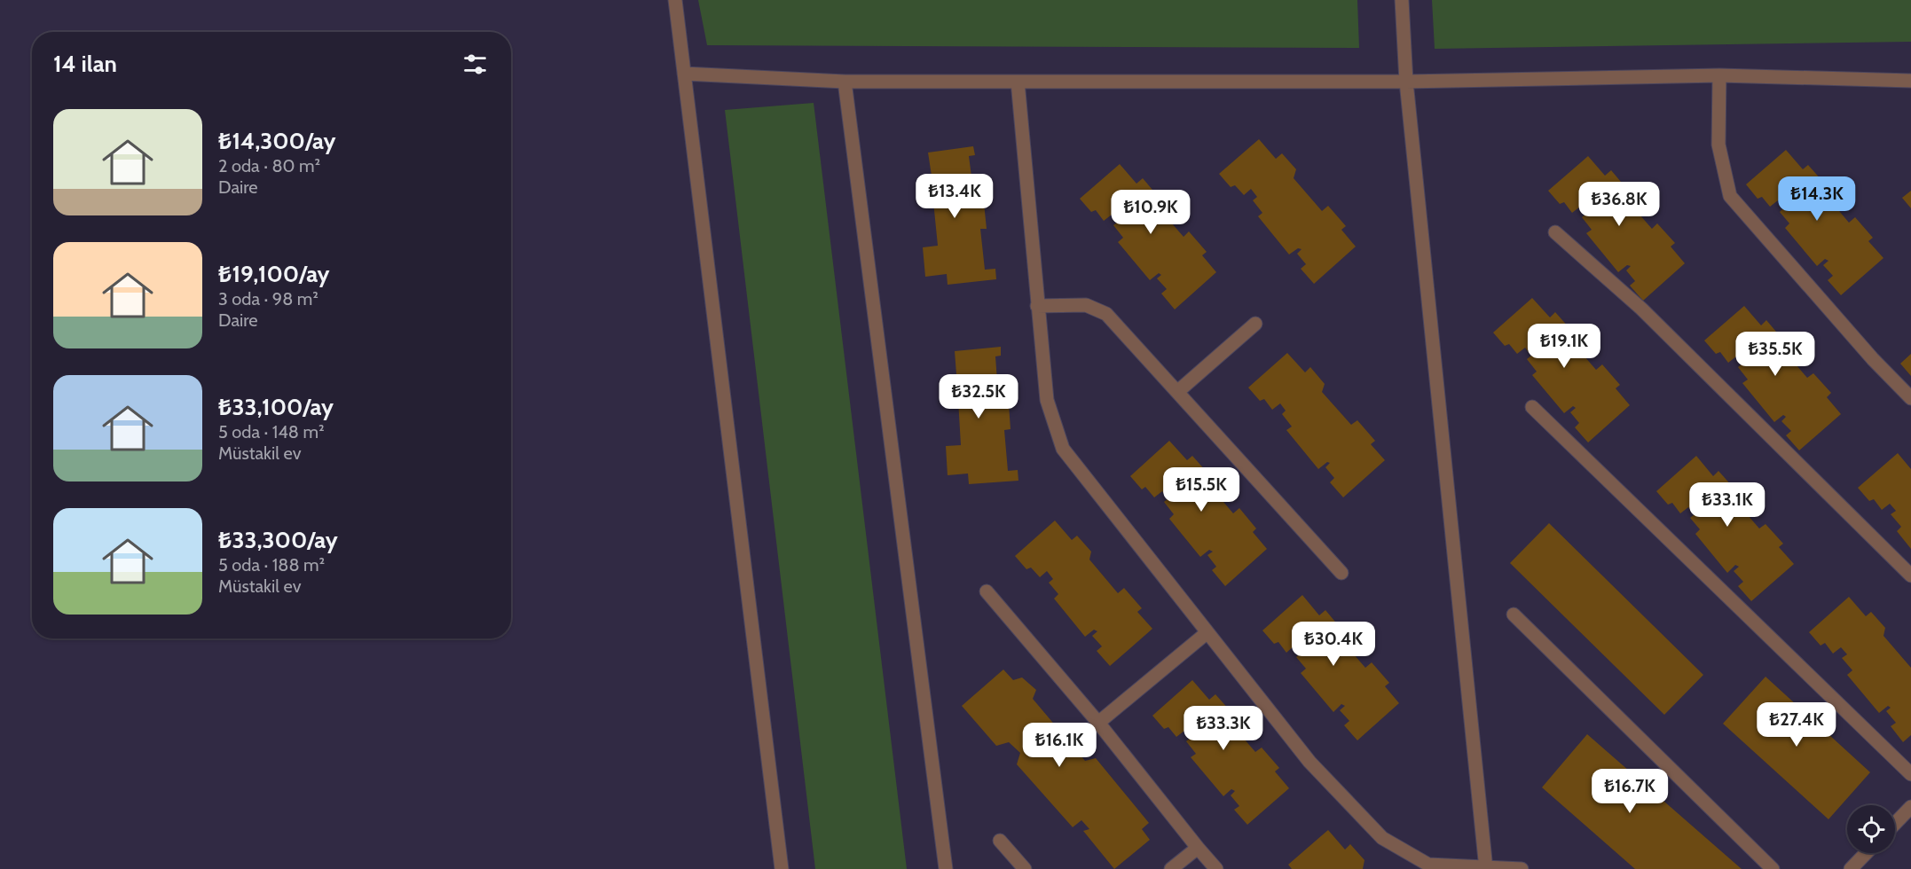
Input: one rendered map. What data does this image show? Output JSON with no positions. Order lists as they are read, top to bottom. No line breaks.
{"page":{"heading":"14 ilan","list":[{"name":"₺14,300/ay","note":"2 oda · 80 m² · Daire"},{"name":"₺19,100/ay","note":"3 oda · 98 m² · Daire"},{"name":"₺33,100/ay","note":"5 oda · 148 m² · Müstakil ev"},{"name":"₺33,300/ay","note":"5 oda · 188 m² · Müstakil ev"}],"price":["₺13.4K","₺14.3K","₺36.8K","₺10.9K","₺19.1K","₺35.5K","₺32.5K","₺15.5K","₺33.1K","₺30.4K","₺27.4K","₺33.3K","₺16.1K","₺16.7K"]}}
